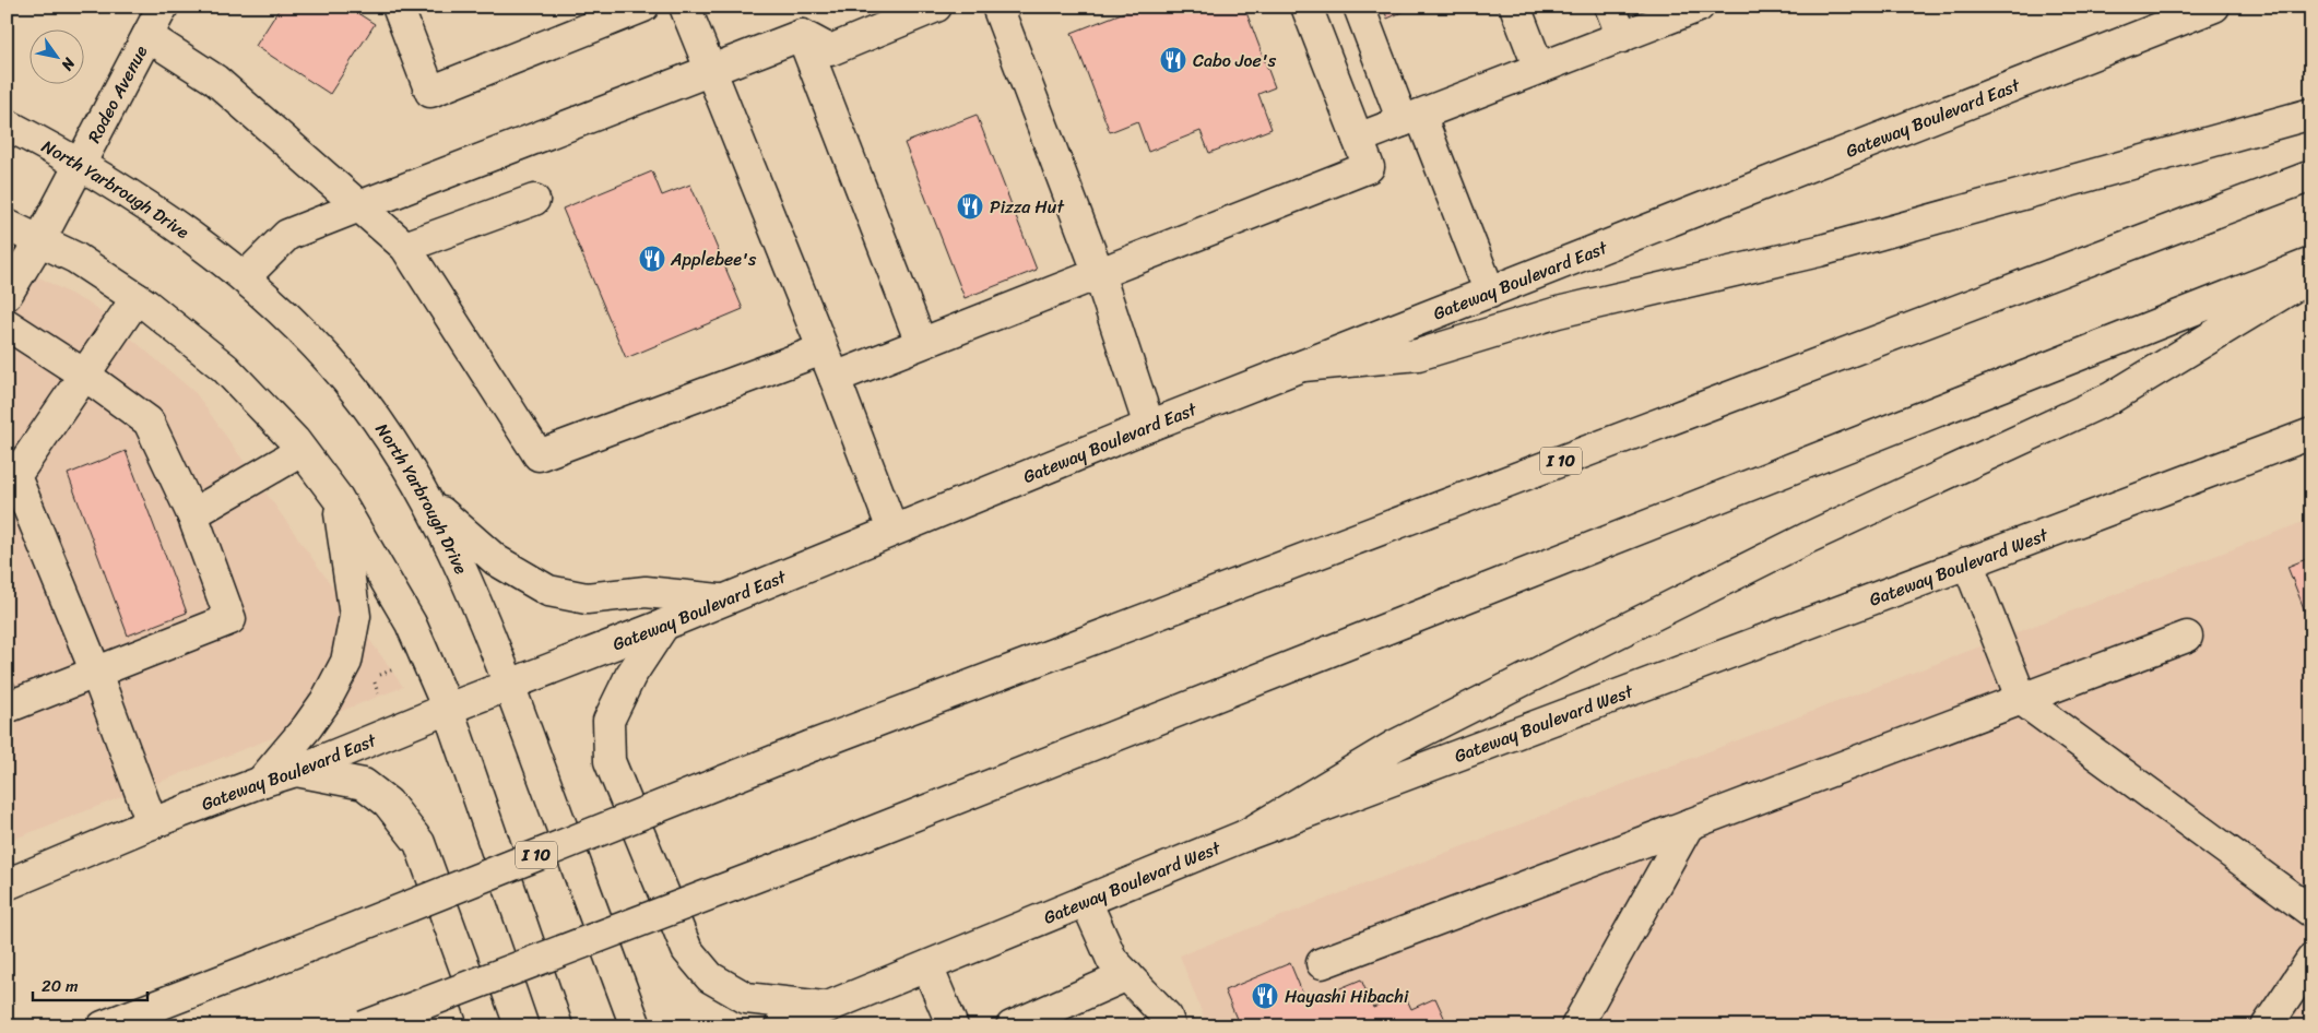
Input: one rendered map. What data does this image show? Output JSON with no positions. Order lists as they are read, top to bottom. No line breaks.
{"streets":{"main road":["Rodeo Avenue","Gateway Boulevard East","North Yarbrough Drive","I 10","Gateway Boulevard West"]},"crossings":[["Rodeo Avenue","North Yarbrough Drive"],["Gateway Boulevard East","North Yarbrough Drive"]],"places":{"restaurant":["Cabo Joe's","Pizza Hut","Applebee's","Hayashi Hibachi"]},"scale_bar":"20 m","north":"bottom right"}
